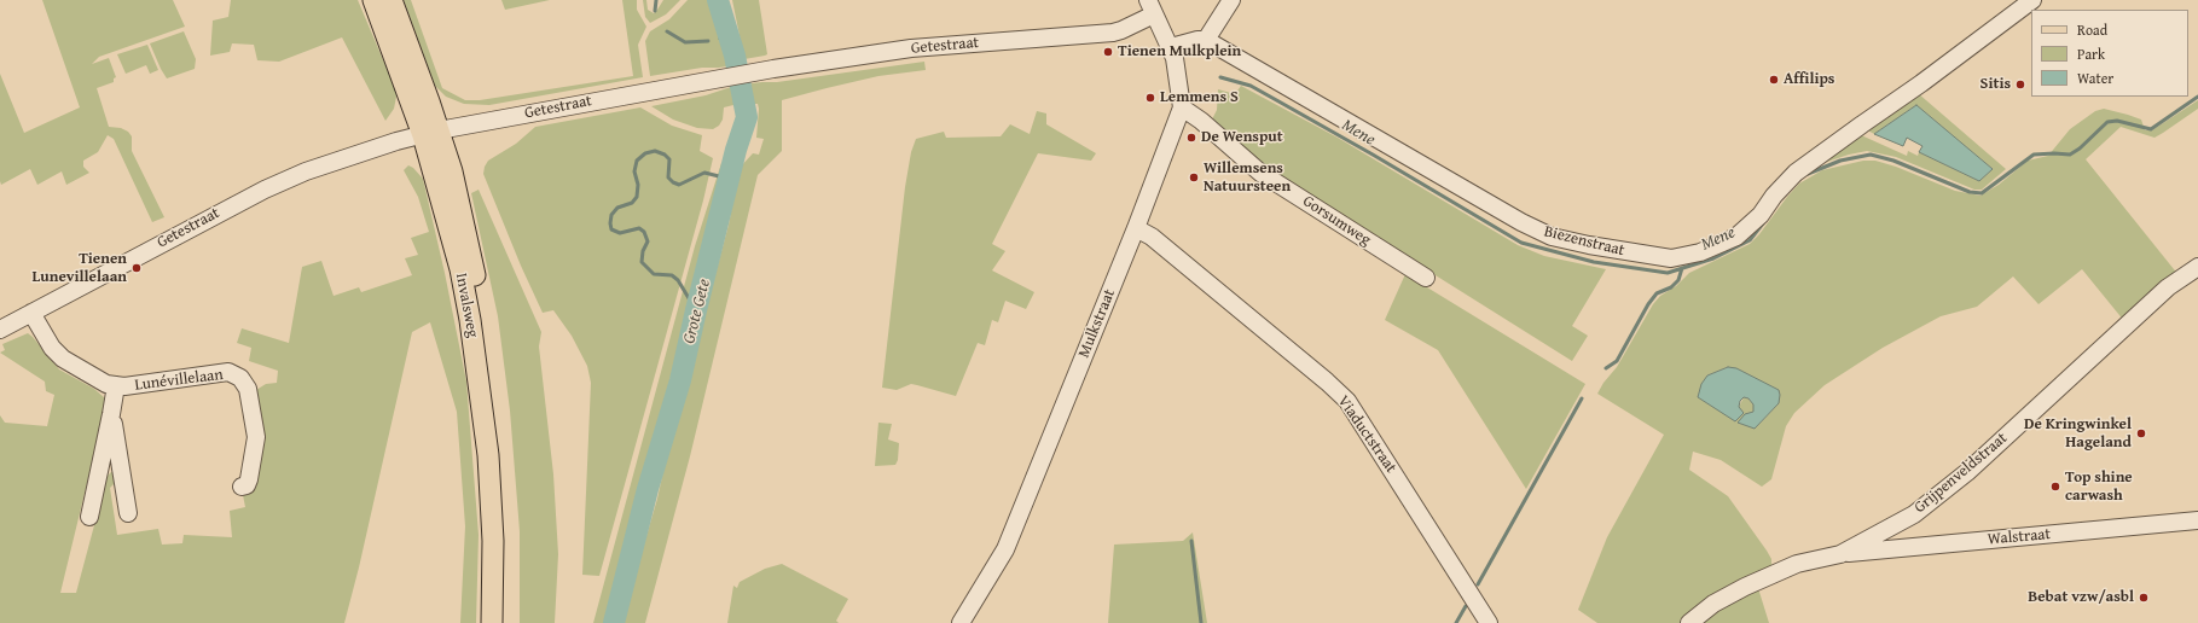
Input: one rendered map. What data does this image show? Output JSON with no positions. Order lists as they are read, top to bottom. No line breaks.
{"streets":{"main road":["Invalsweg"],"street":["Getestraat","Gorsumweg","Biezenstraat","Mulkstraat","Lunévillelaan","Viaductstraat","Grijpenveldstraat","Walstraat"]},"crossings":[["Getestraat","Invalsweg"],["Getestraat","Mulkstraat"],["Getestraat","Lunévillelaan"],["Gorsumweg","Mulkstraat"],["Mulkstraat","Viaductstraat"],["Grijpenveldstraat","Walstraat"]],"water":["Mene","Grote Gete"],"places":["Tienen Mulkplein","Affilips","Sitis","Lemmens S","De Wensput","Willemsens Natuursteen","Tienen Lunevillelaan","De Kringwinkel Hageland","Top shine carwash","Bebat vzw/asbl"],"legend":["Road","Park","Water"]}
